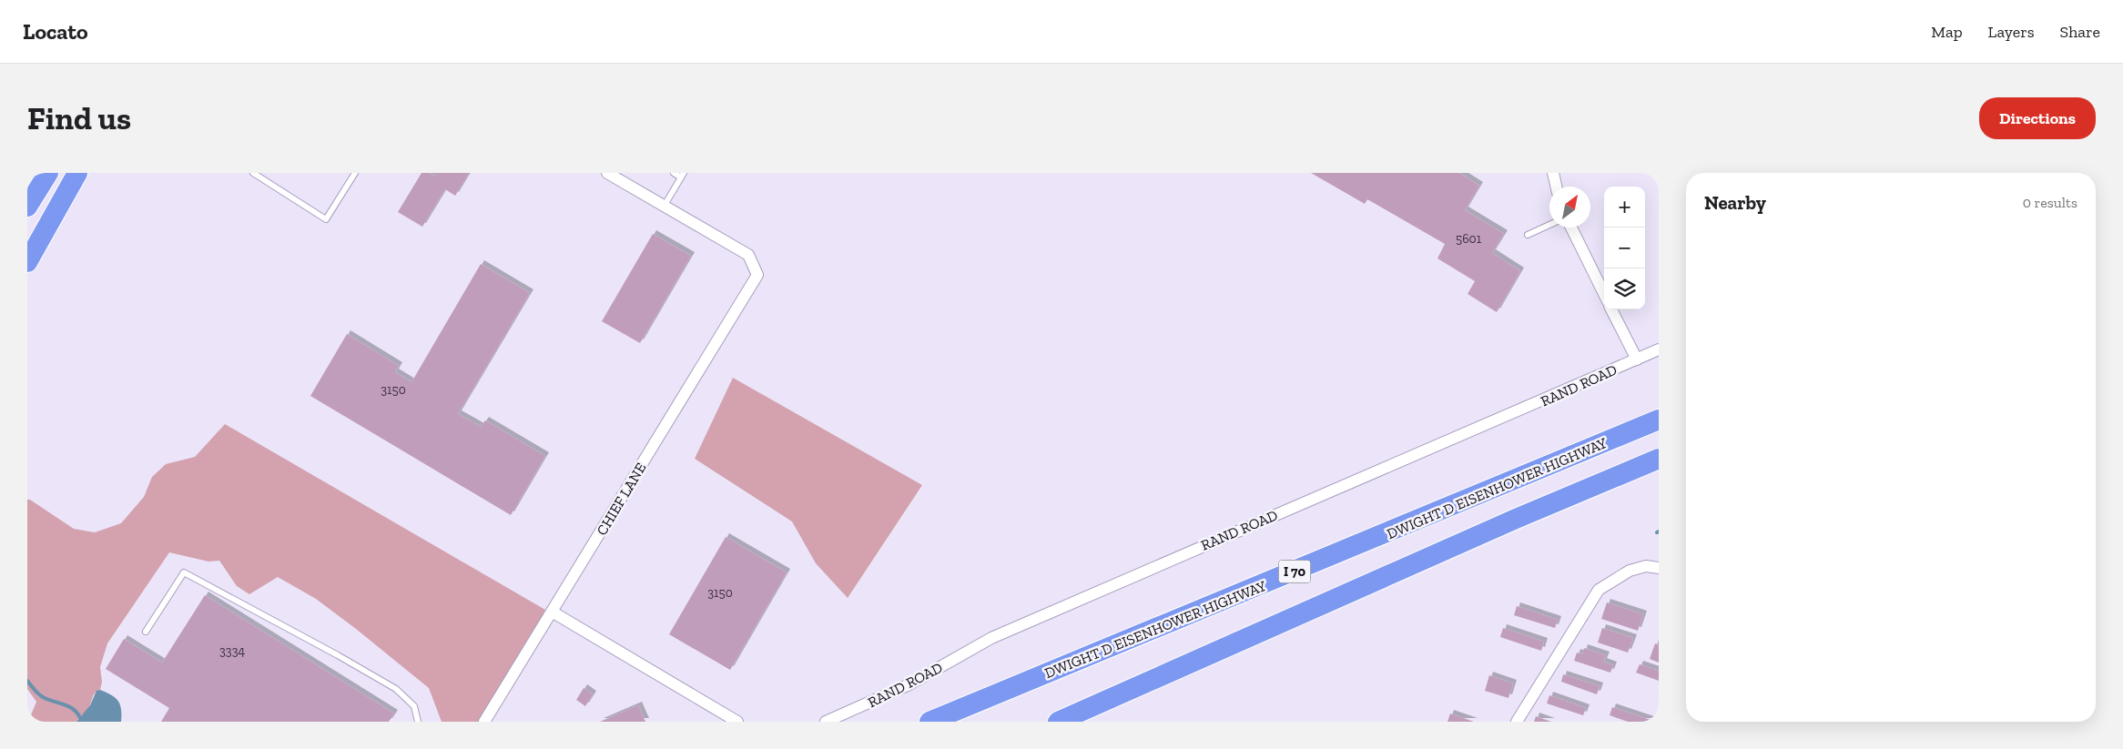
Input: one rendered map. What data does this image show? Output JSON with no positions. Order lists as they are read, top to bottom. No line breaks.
{"streets":{"highway":["DWIGHT D EISENHOWER HIGHWAY","I 70"],"street":["RAND ROAD","CHIEF LANE"]},"house_numbers":["5601","3150","3150","3334"],"north":"top right","page":{"header":"Locato","nav":["Map","Layers","Share"],"buttons":"Directions","title":"Find us","heading":["Nearby","0 results"],"map_buttons":["+","−"]}}
